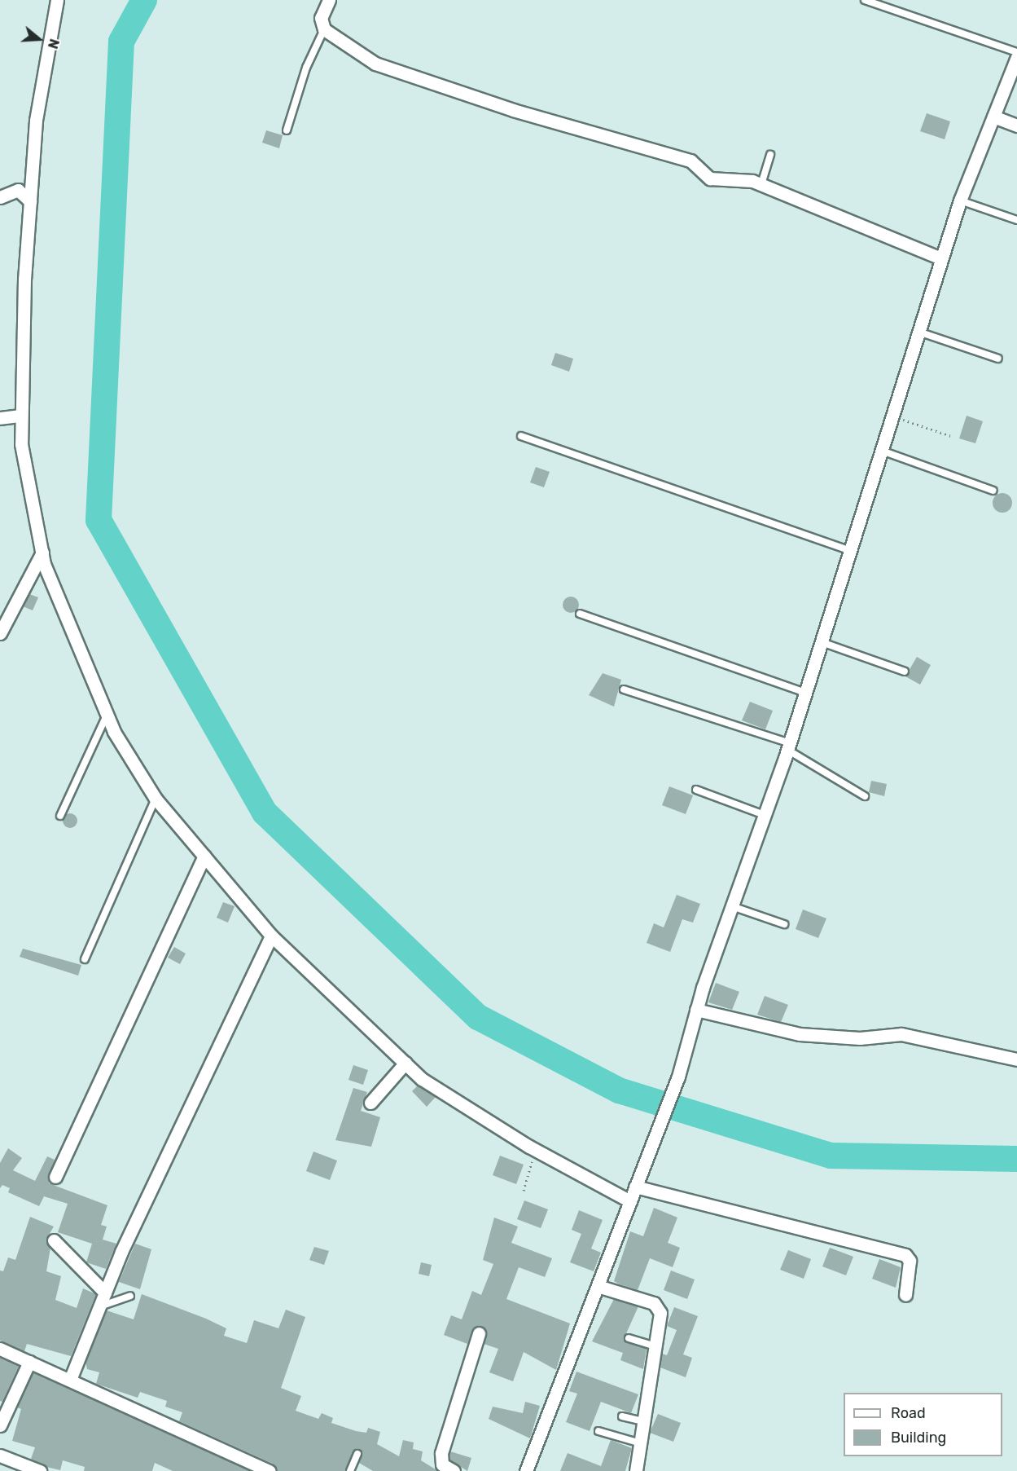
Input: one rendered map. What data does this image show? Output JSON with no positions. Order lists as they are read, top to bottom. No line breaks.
{"legend":["Road","Building"],"north":"right"}
